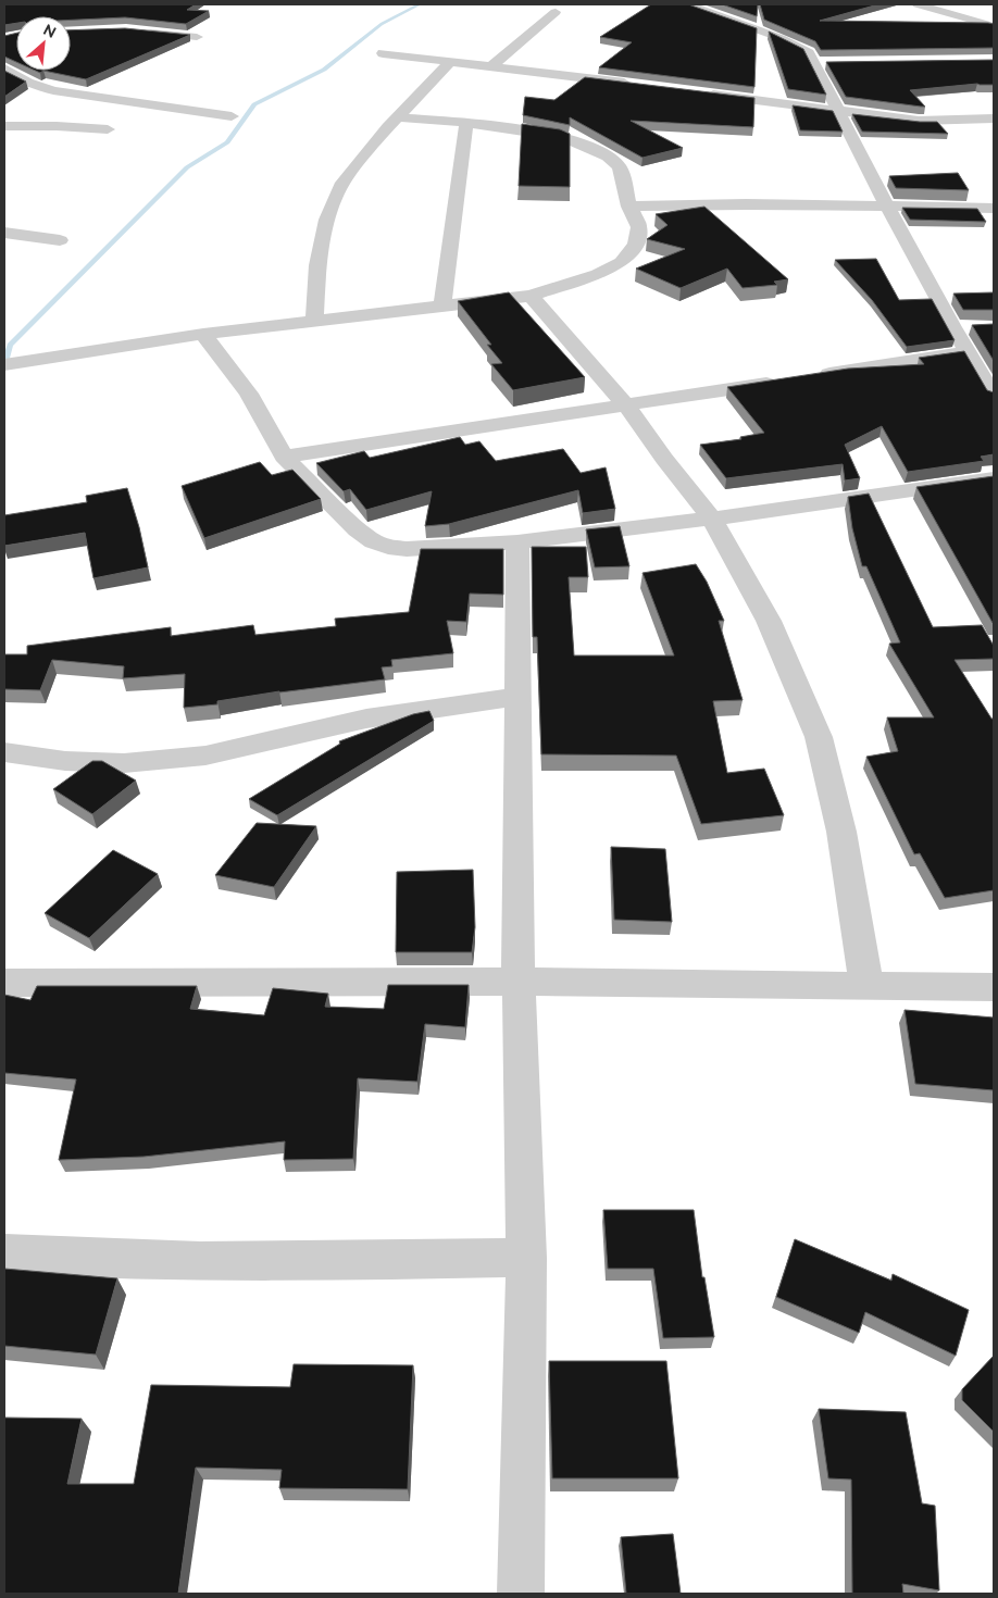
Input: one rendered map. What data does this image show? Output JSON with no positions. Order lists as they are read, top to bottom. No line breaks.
{"north":"top right"}
